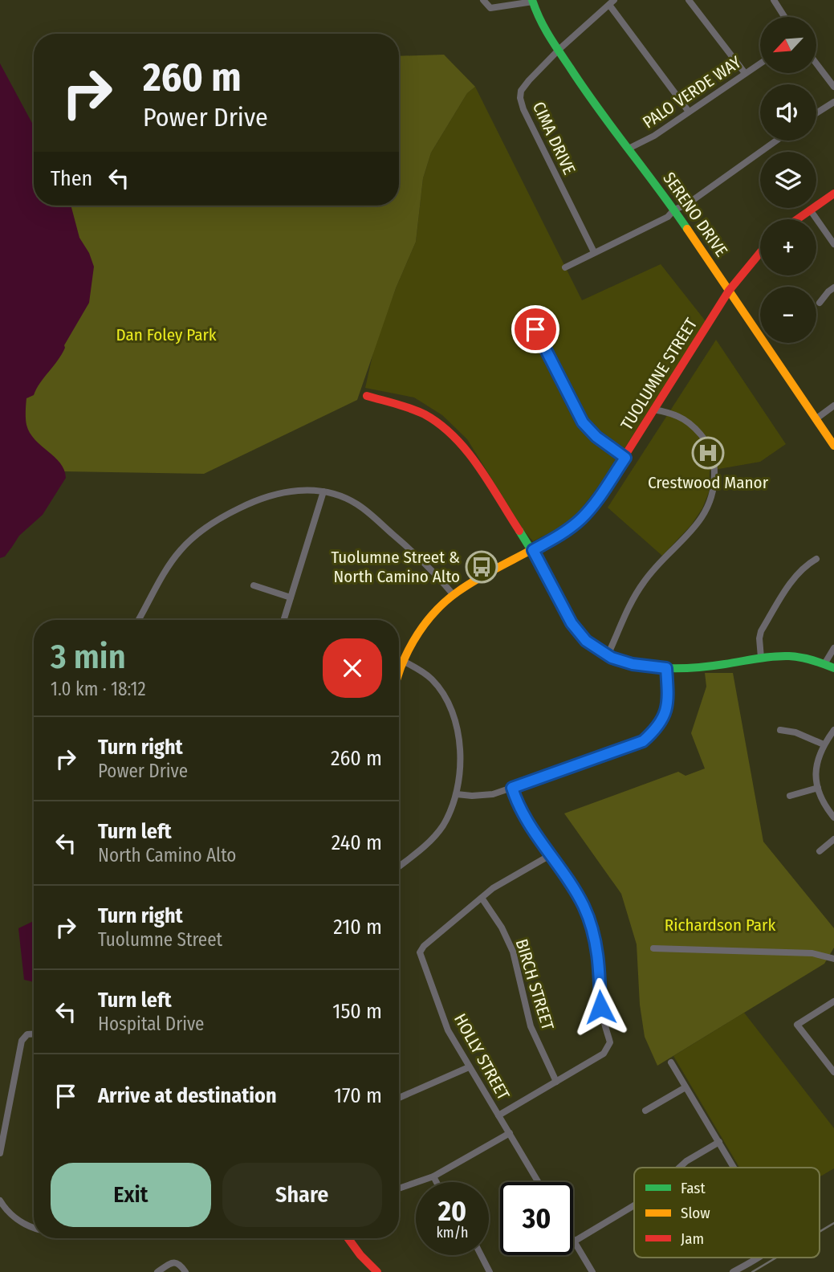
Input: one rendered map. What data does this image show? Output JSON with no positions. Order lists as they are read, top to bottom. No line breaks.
{"streets":{"street":["PALO VERDE WAY","CIMA DRIVE","SERENO DRIVE","TUOLUMNE STREET","BIRCH STREET","HOLLY STREET"]},"crossings":[["PALO VERDE WAY","SERENO DRIVE"],["CIMA DRIVE","SERENO DRIVE"],["SERENO DRIVE","TUOLUMNE STREET"],["BIRCH STREET","HOLLY STREET"]],"parks":["Dan Foley Park","Richardson Park"],"places":{"hospital":["Crestwood Manor"],"bus stop":["Tuolumne Street & North Camino Alto"]},"legend":["Fast","Slow","Jam"],"north":"bottom left","page":{"map_buttons":["+","−"],"turn":["260 m","Power Drive"],"then":"Then","heading":["3 min","1.0 km · 18:12"],"list":[{"name":"Turn right","note":"Power Drive","value":"260 m"},{"name":"Turn left","note":"North Camino Alto","value":"240 m"},{"name":"Turn right","note":"Tuolumne Street","value":"210 m"},{"name":"Turn left","note":"Hospital Drive","value":"150 m"},{"name":"Arrive at destination","value":"170 m"}],"buttons":["Exit","Share"],"speed":"20 km/h","limit":"30"}}
